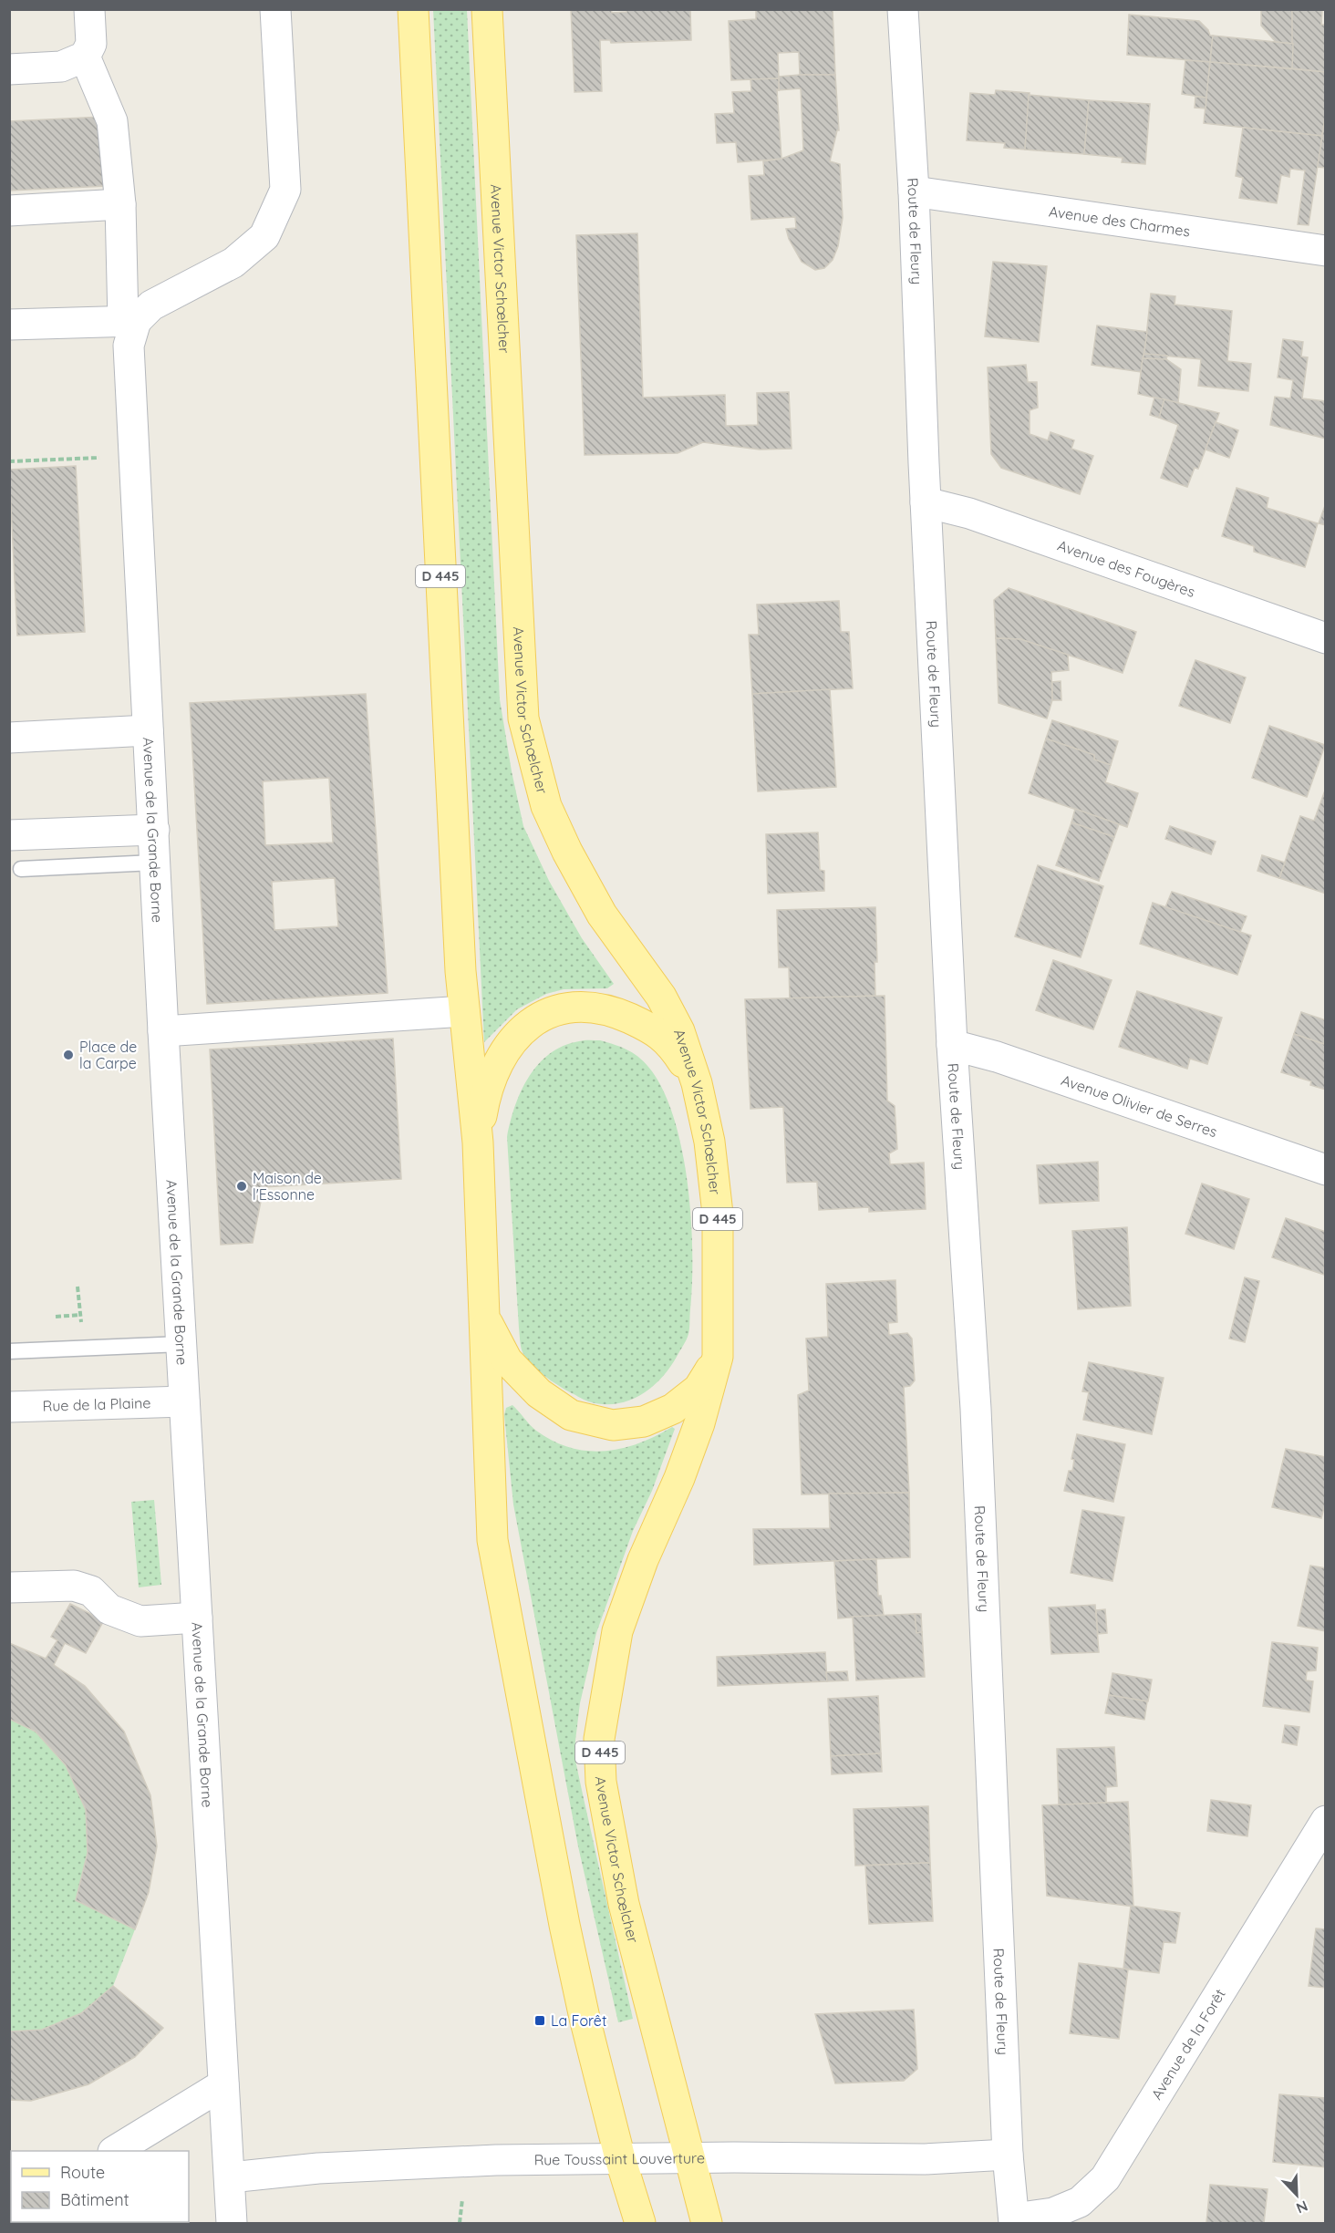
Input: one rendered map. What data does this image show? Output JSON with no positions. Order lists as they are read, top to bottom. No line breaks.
{"streets":{"main road":["Avenue Victor Schœlcher","D 445"],"street":["Avenue des Charmes","Route de Fleury","Avenue des Fougères","Avenue de la Grande Borne","Avenue Olivier de Serres","Rue de la Plaine","Avenue de la Forêt","Rue Toussaint Louverture"]},"crossings":[["Avenue des Charmes","Route de Fleury"],["Route de Fleury","Avenue des Fougères"],["Route de Fleury","Avenue Olivier de Serres"],["Route de Fleury","Avenue de la Forêt"],["Route de Fleury","Rue Toussaint Louverture"],["Avenue Victor Schœlcher","Rue Toussaint Louverture"],["D 445","Rue Toussaint Louverture"],["Avenue de la Grande Borne","Rue de la Plaine"],["Avenue de la Grande Borne","Rue Toussaint Louverture"]],"places":{"other":["Place de la Carpe","Maison de l'Essonne"],"transit":["La Forêt"]},"legend":["Route","Bâtiment"],"north":"bottom right"}
